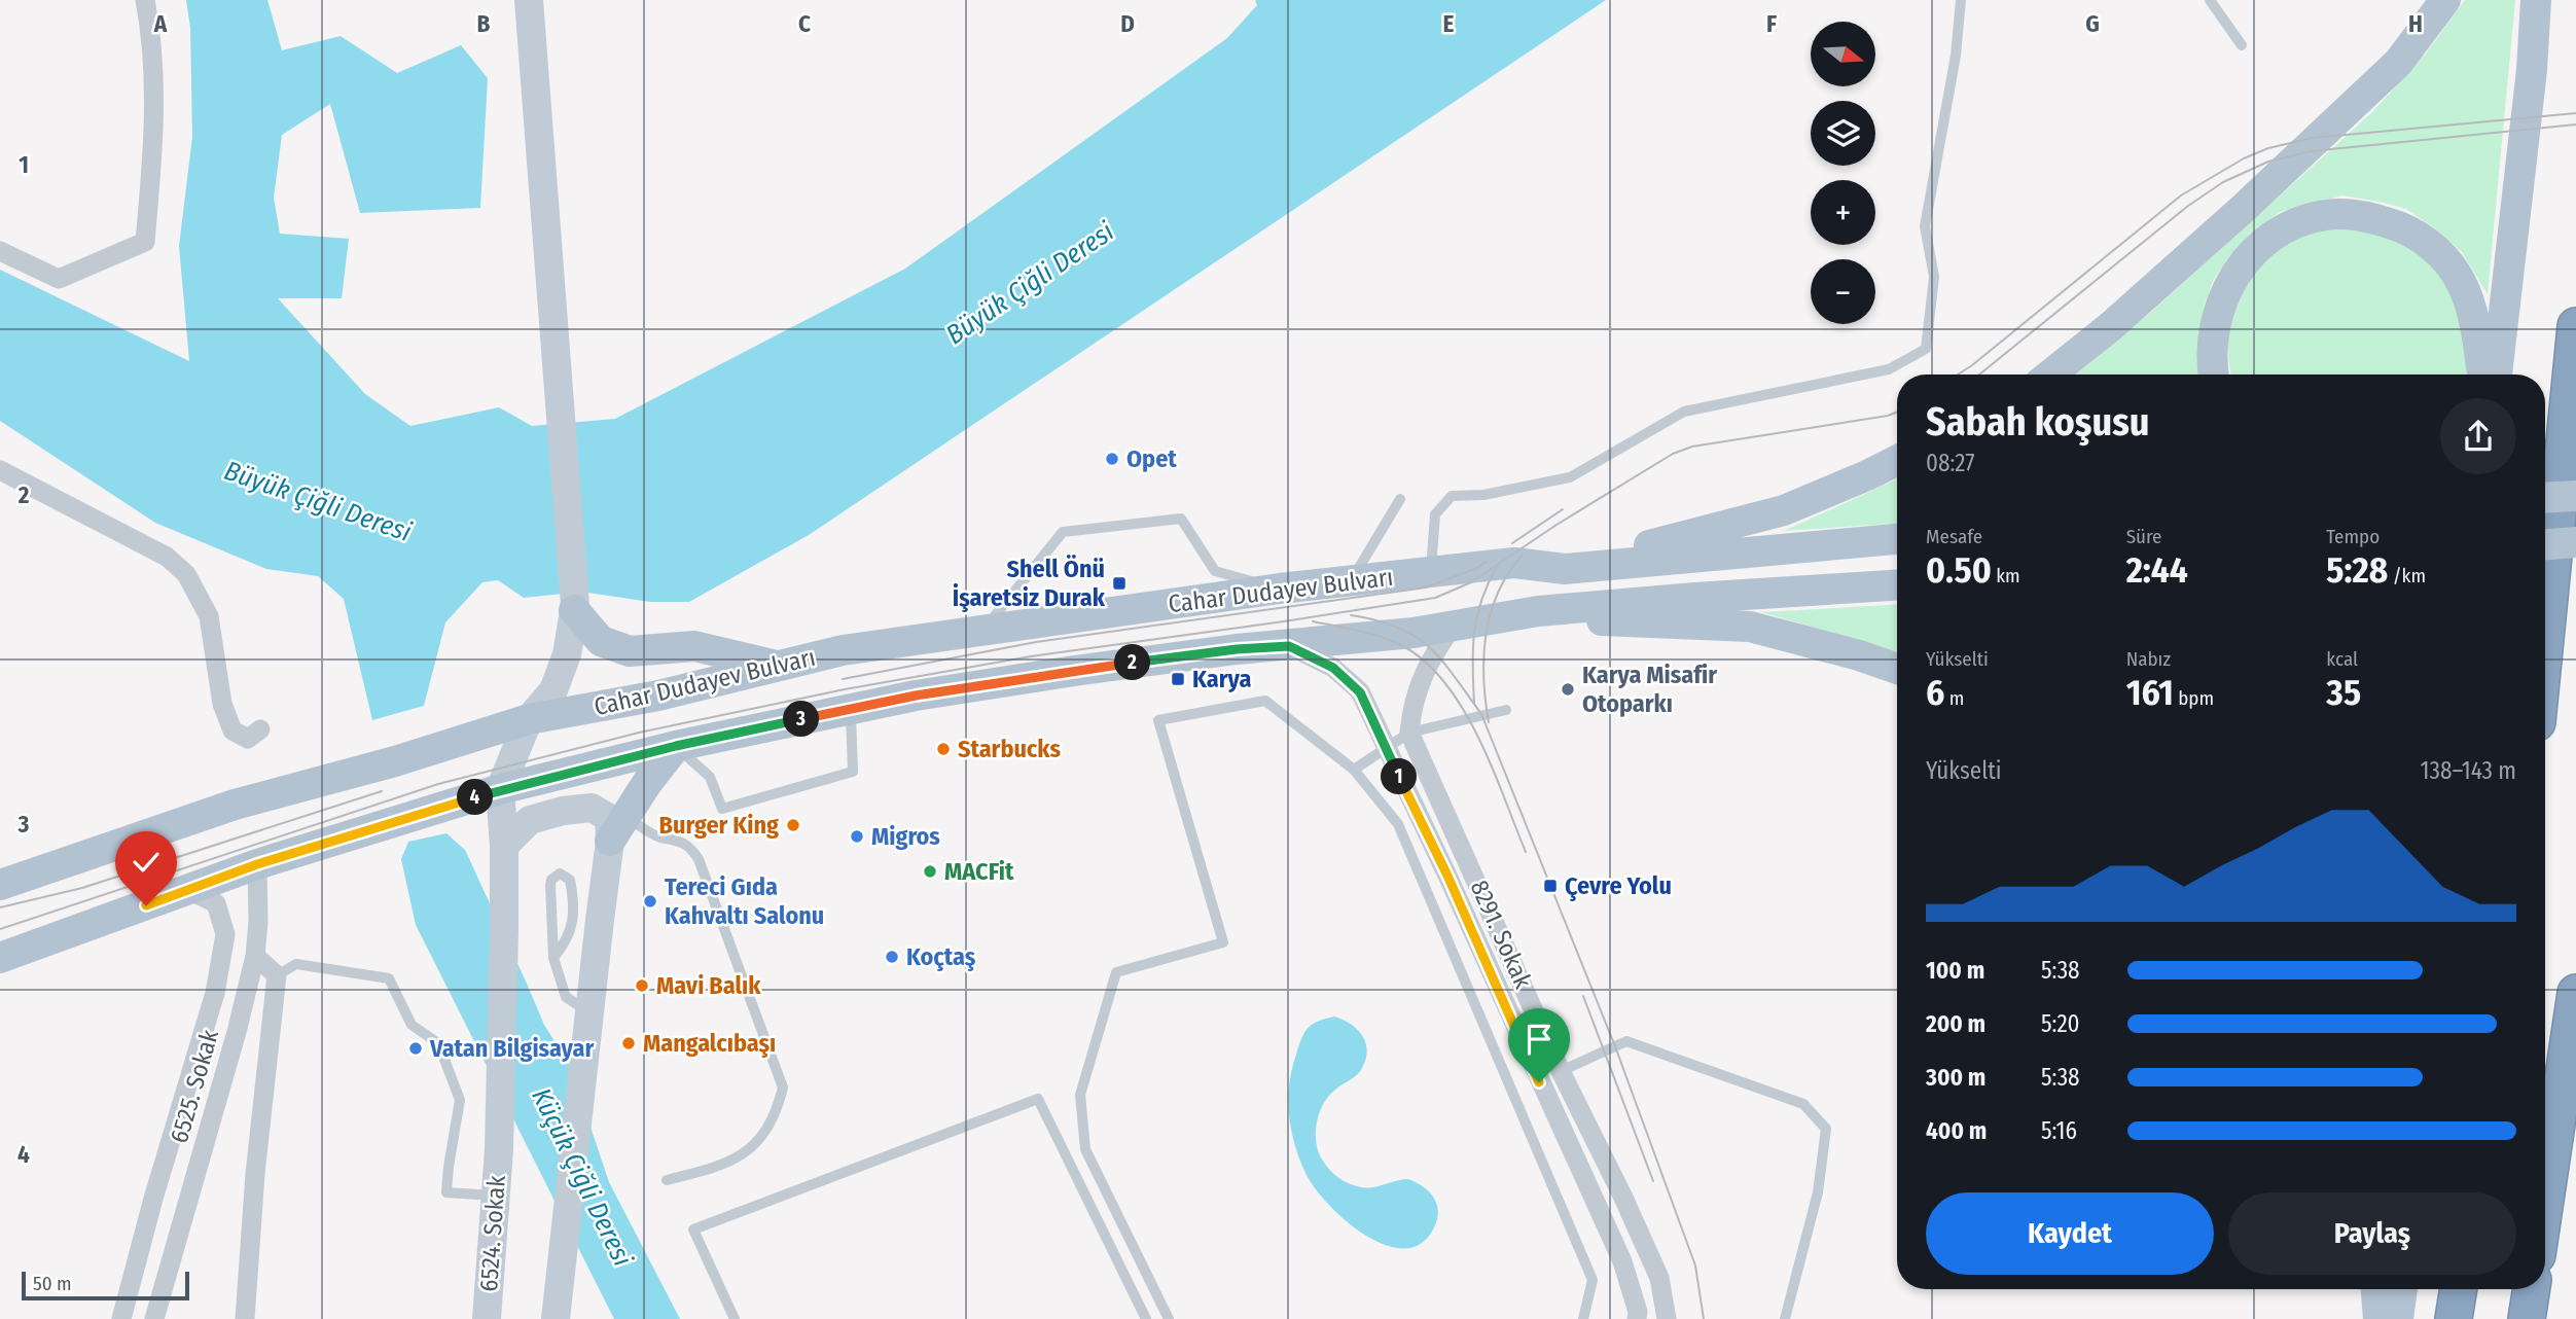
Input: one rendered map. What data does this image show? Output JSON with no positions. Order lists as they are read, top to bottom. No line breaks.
{"streets":{"main road":["Cahar Dudayev Bulvarı"],"street":["8291. Sokak","6525. Sokak","6524. Sokak"]},"water":["Büyük Çiğli Deresi","Küçük Çiğli Deresi"],"places":{"other":["Opet","Karya Misafir Otoparkı","Starbucks","Burger King","Migros","MACFit","Tereci Gıda Kahvaltı Salonu","Koçtaş","Mavi Balık","Mangalcıbaşı","Vatan Bilgisayar"],"transit":["Shell Önü İşaretsiz Durak","Karya","Çevre Yolu"]},"scale_bar":"50 m","north":"right","page":{"map_buttons":["+","−"],"heading":["Sabah koşusu","08:27"],"stats":[["Mesafe","0.50 km"],["Süre","2:44"],["Tempo","5:28 /km"],["Yükselti","6 m"],["Nabız","161 bpm"],["kcal","35"]],"pins":["2","3","1","4"],"chart":["Yükselti","138–143 m"],"list":[{"name":"100 m","note":"5:38"},{"name":"200 m","note":"5:20"},{"name":"300 m","note":"5:38"},{"name":"400 m","note":"5:16"}],"buttons":["Kaydet","Paylaş"],"scale":"50 m"},"grid":{"columns":["A","B","C","D","E","F","G","H"],"rows":["1","2","3","4"]}}
